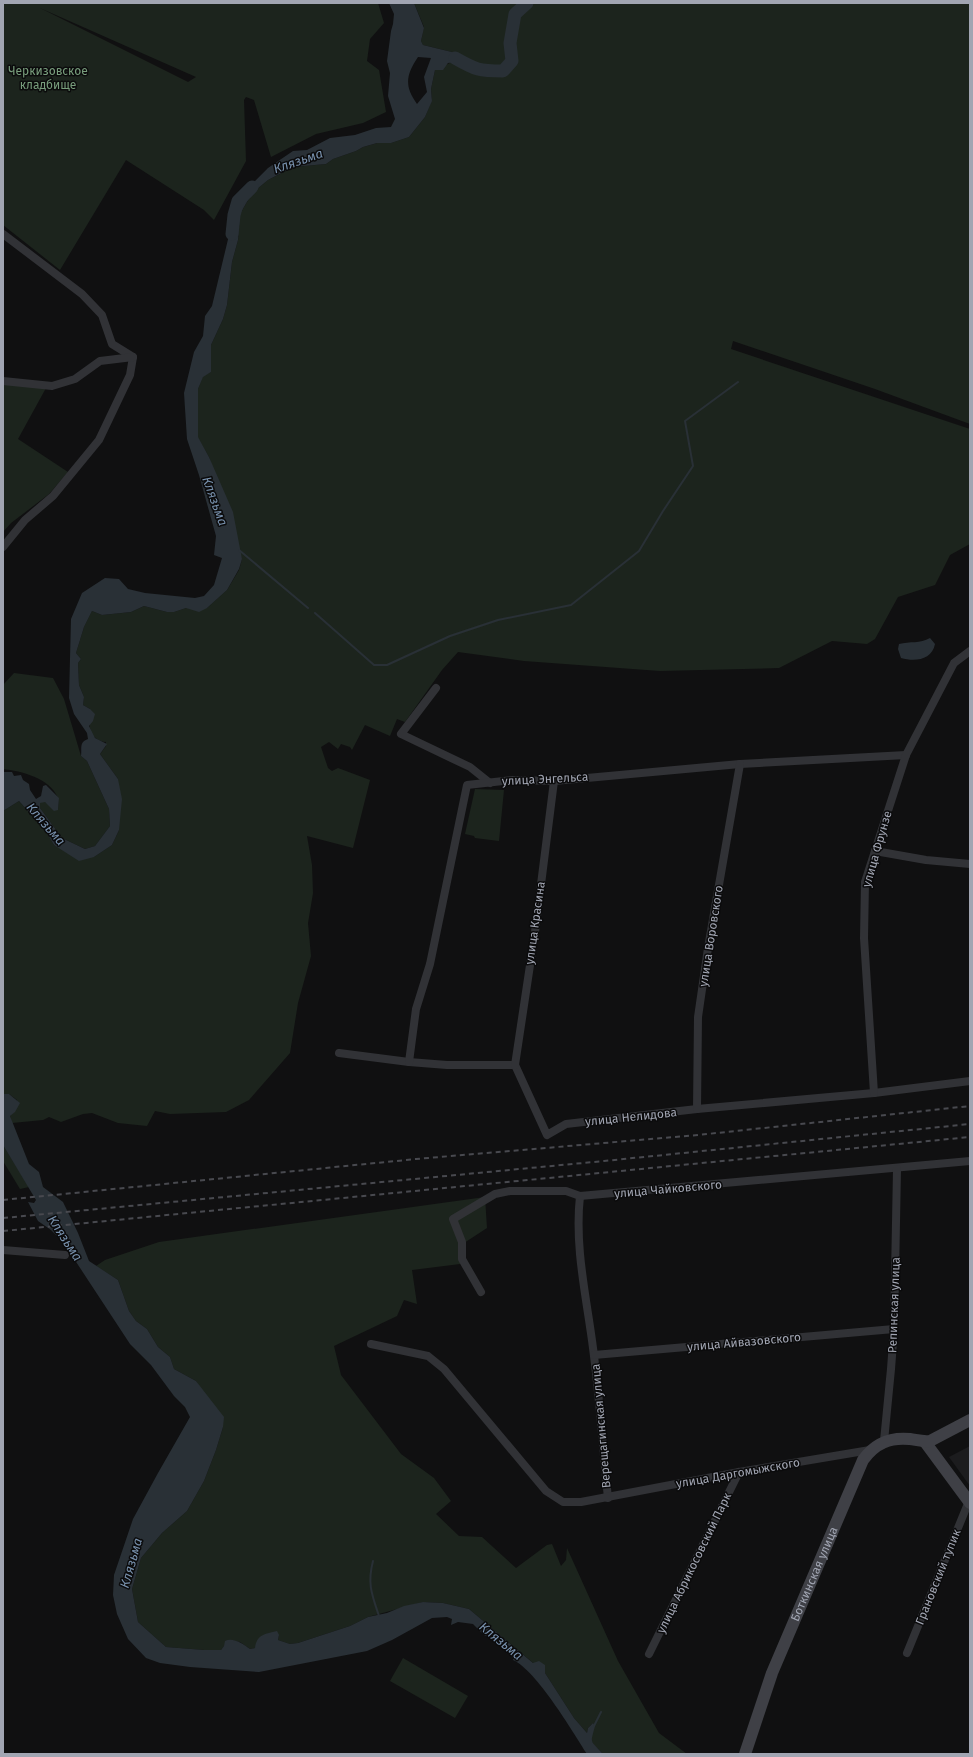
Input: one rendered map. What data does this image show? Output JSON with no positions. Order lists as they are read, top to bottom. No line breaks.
{"streets":{"street":["улица Энгельса","улица Фрунзе","улица Красина","улица Воровского","улица Нелидова","улица Чайковского","Репинская улица","улица Айвазовского","Верещагинская улица","улица Даргомыжского","улица Абрикосовский Парк","Боткинская улица","Грановский тупик"]},"crossings":[["улица Энгельса","улица Фрунзе"],["улица Энгельса","улица Красина"],["улица Энгельса","улица Воровского"],["улица Фрунзе","улица Нелидова"],["улица Красина","улица Нелидова"],["улица Воровского","улица Нелидова"],["улица Чайковского","Репинская улица"],["улица Чайковского","Верещагинская улица"],["Репинская улица","улица Айвазовского"],["Репинская улица","Боткинская улица"],["улица Айвазовского","Верещагинская улица"],["Верещагинская улица","улица Даргомыжского"],["улица Даргомыжского","улица Абрикосовский Парк"],["улица Даргомыжского","Боткинская улица"]],"water":["Клязьма"],"parks":["Черкизовское кладбище"]}
